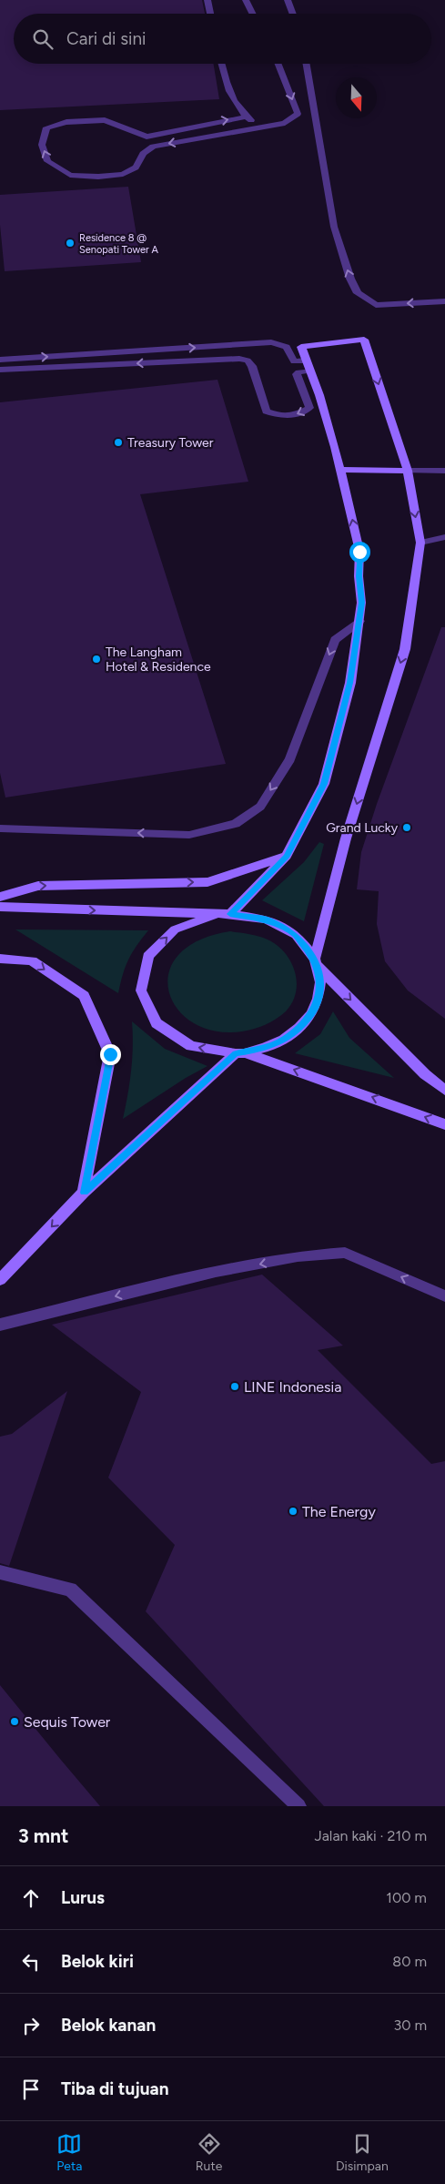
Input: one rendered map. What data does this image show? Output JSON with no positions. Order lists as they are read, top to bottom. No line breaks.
{"places":["Residence 8 @ Senopati Tower A","Treasury Tower","The Langham Hotel & Residence","Grand Lucky","LINE Indonesia","The Energy","Sequis Tower"],"north":"bottom","page":{"search":"Cari di sini","heading":["3 mnt","Jalan kaki · 210 m"],"list":[["Lurus","100 m"],["Belok kiri","80 m"],["Belok kanan","30 m"],"Tiba di tujuan"],"nav":["Peta","Rute","Disimpan"]}}
